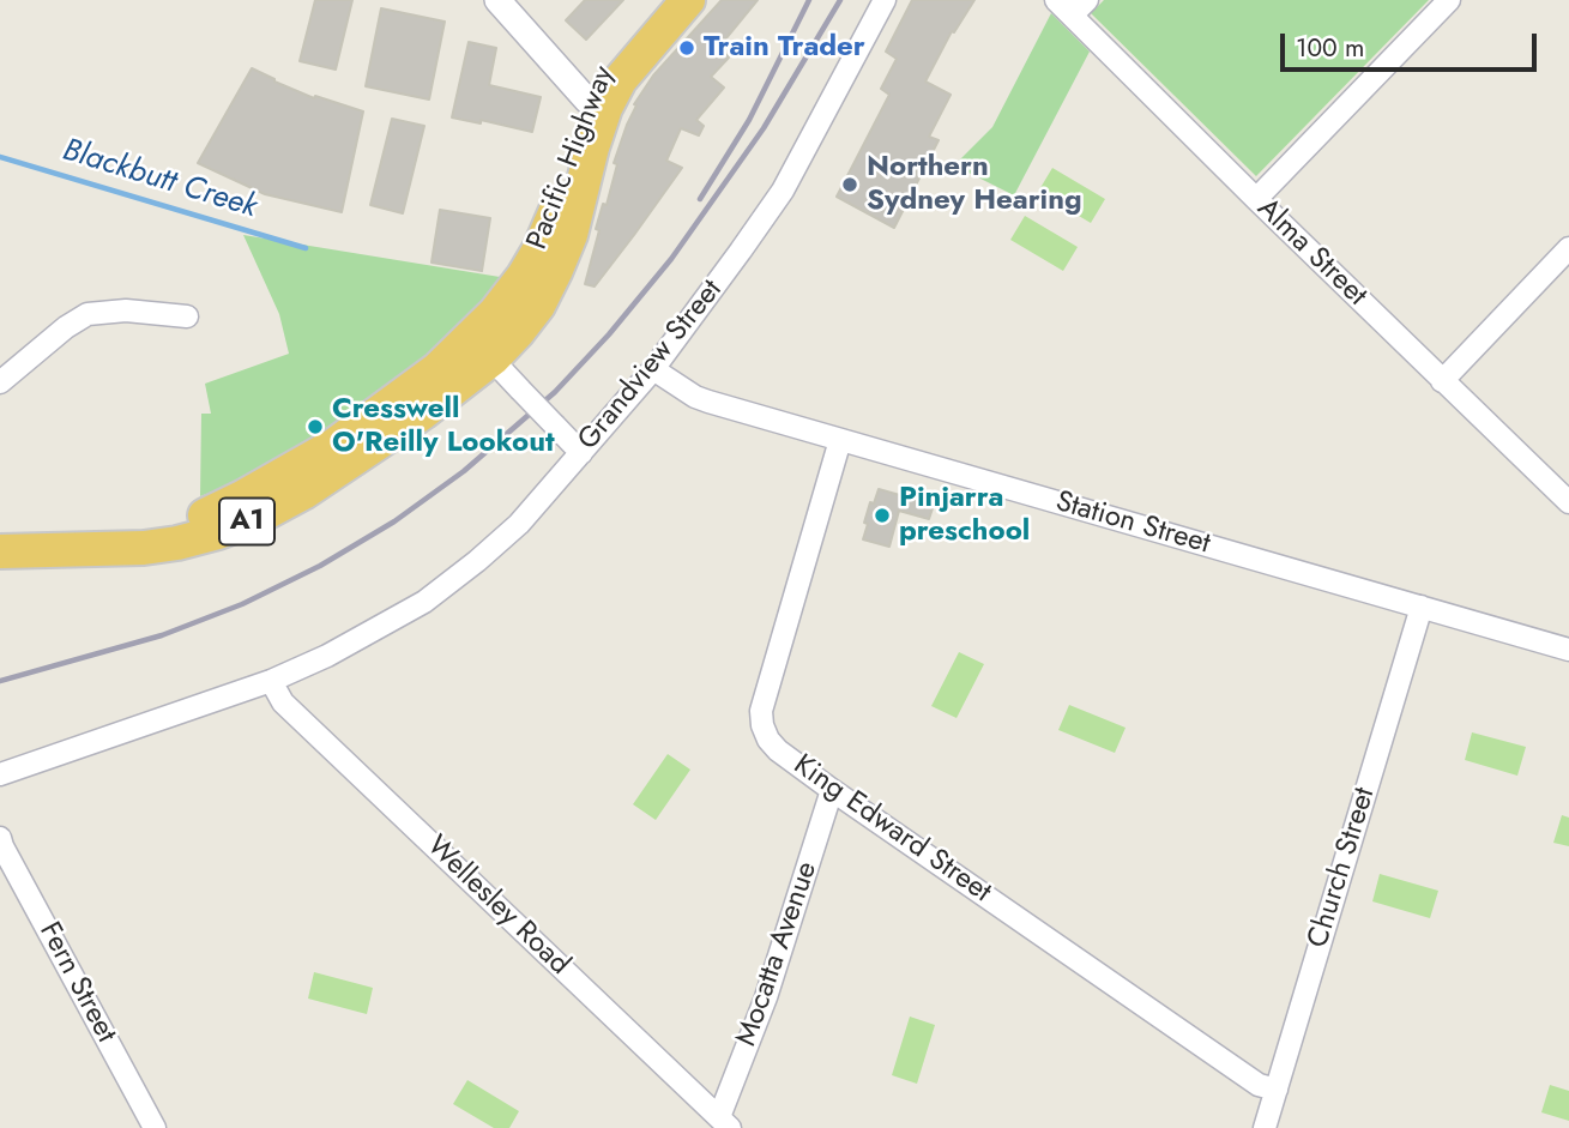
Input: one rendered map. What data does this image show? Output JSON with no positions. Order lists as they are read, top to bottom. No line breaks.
{"streets":{"highway":["Pacific Highway","A1"],"street":["Alma Street","Grandview Street","Station Street","King Edward Street","Church Street","Wellesley Road","Mocatta Avenue","Fern Street"]},"crossings":[["Grandview Street","Station Street"],["Grandview Street","Wellesley Road"],["Station Street","King Edward Street"],["Station Street","Church Street"],["King Edward Street","Church Street"],["King Edward Street","Mocatta Avenue"],["Wellesley Road","Mocatta Avenue"]],"water":["Blackbutt Creek"],"places":["Train Trader","Northern Sydney Hearing","Cresswell O'Reilly Lookout","Pinjarra preschool"],"scale_bar":"100 m"}
